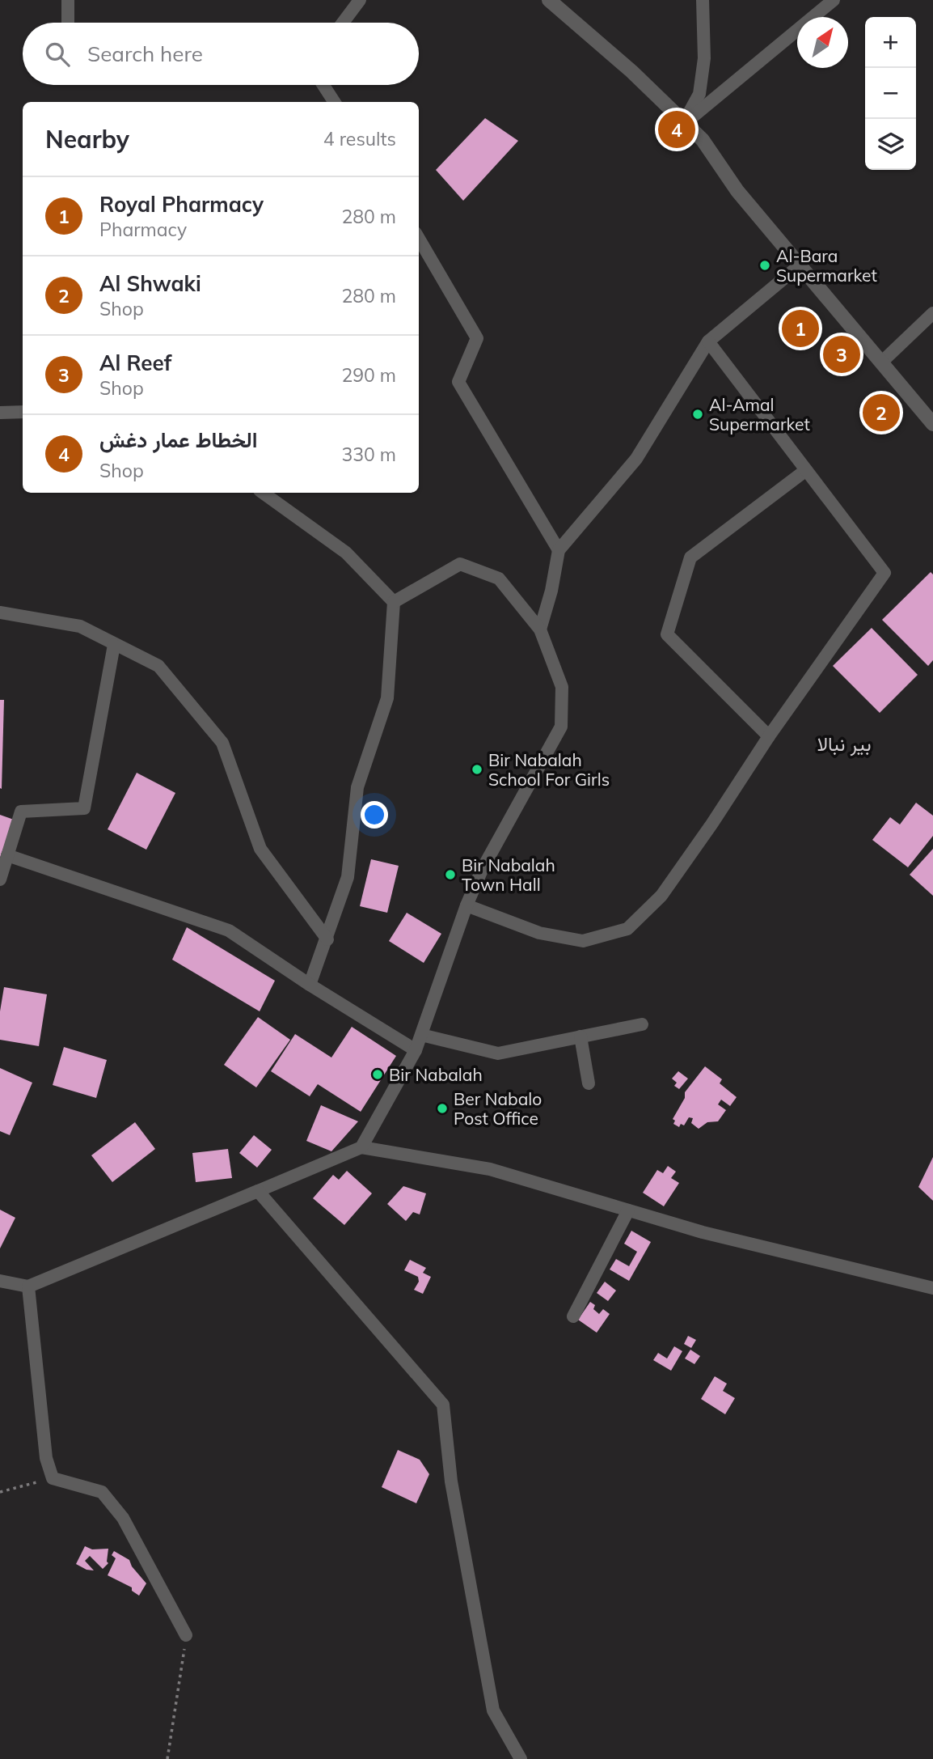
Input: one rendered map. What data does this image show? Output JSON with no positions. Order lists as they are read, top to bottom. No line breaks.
{"districts":["بير نبالا"],"places":["Al-Bara Supermarket","Al-Amal Supermarket","Bir Nabalah School For Girls","Bir Nabalah Town Hall","Bir Nabalah","Ber Nabalo Post Office"],"north":"top right","page":{"map_buttons":["+","−"],"search":"Search here","heading":["Nearby","4 results"],"pins":["4","1","3","2"],"list":[{"mark":"1","name":"Royal Pharmacy","note":"Pharmacy","value":"280 m"},{"mark":"2","name":"Al Shwaki","note":"Shop","value":"280 m"},{"mark":"3","name":"Al Reef","note":"Shop","value":"290 m"},{"mark":"4","name":"الخطاط عمار دغش","note":"Shop","value":"330 m"}]}}
